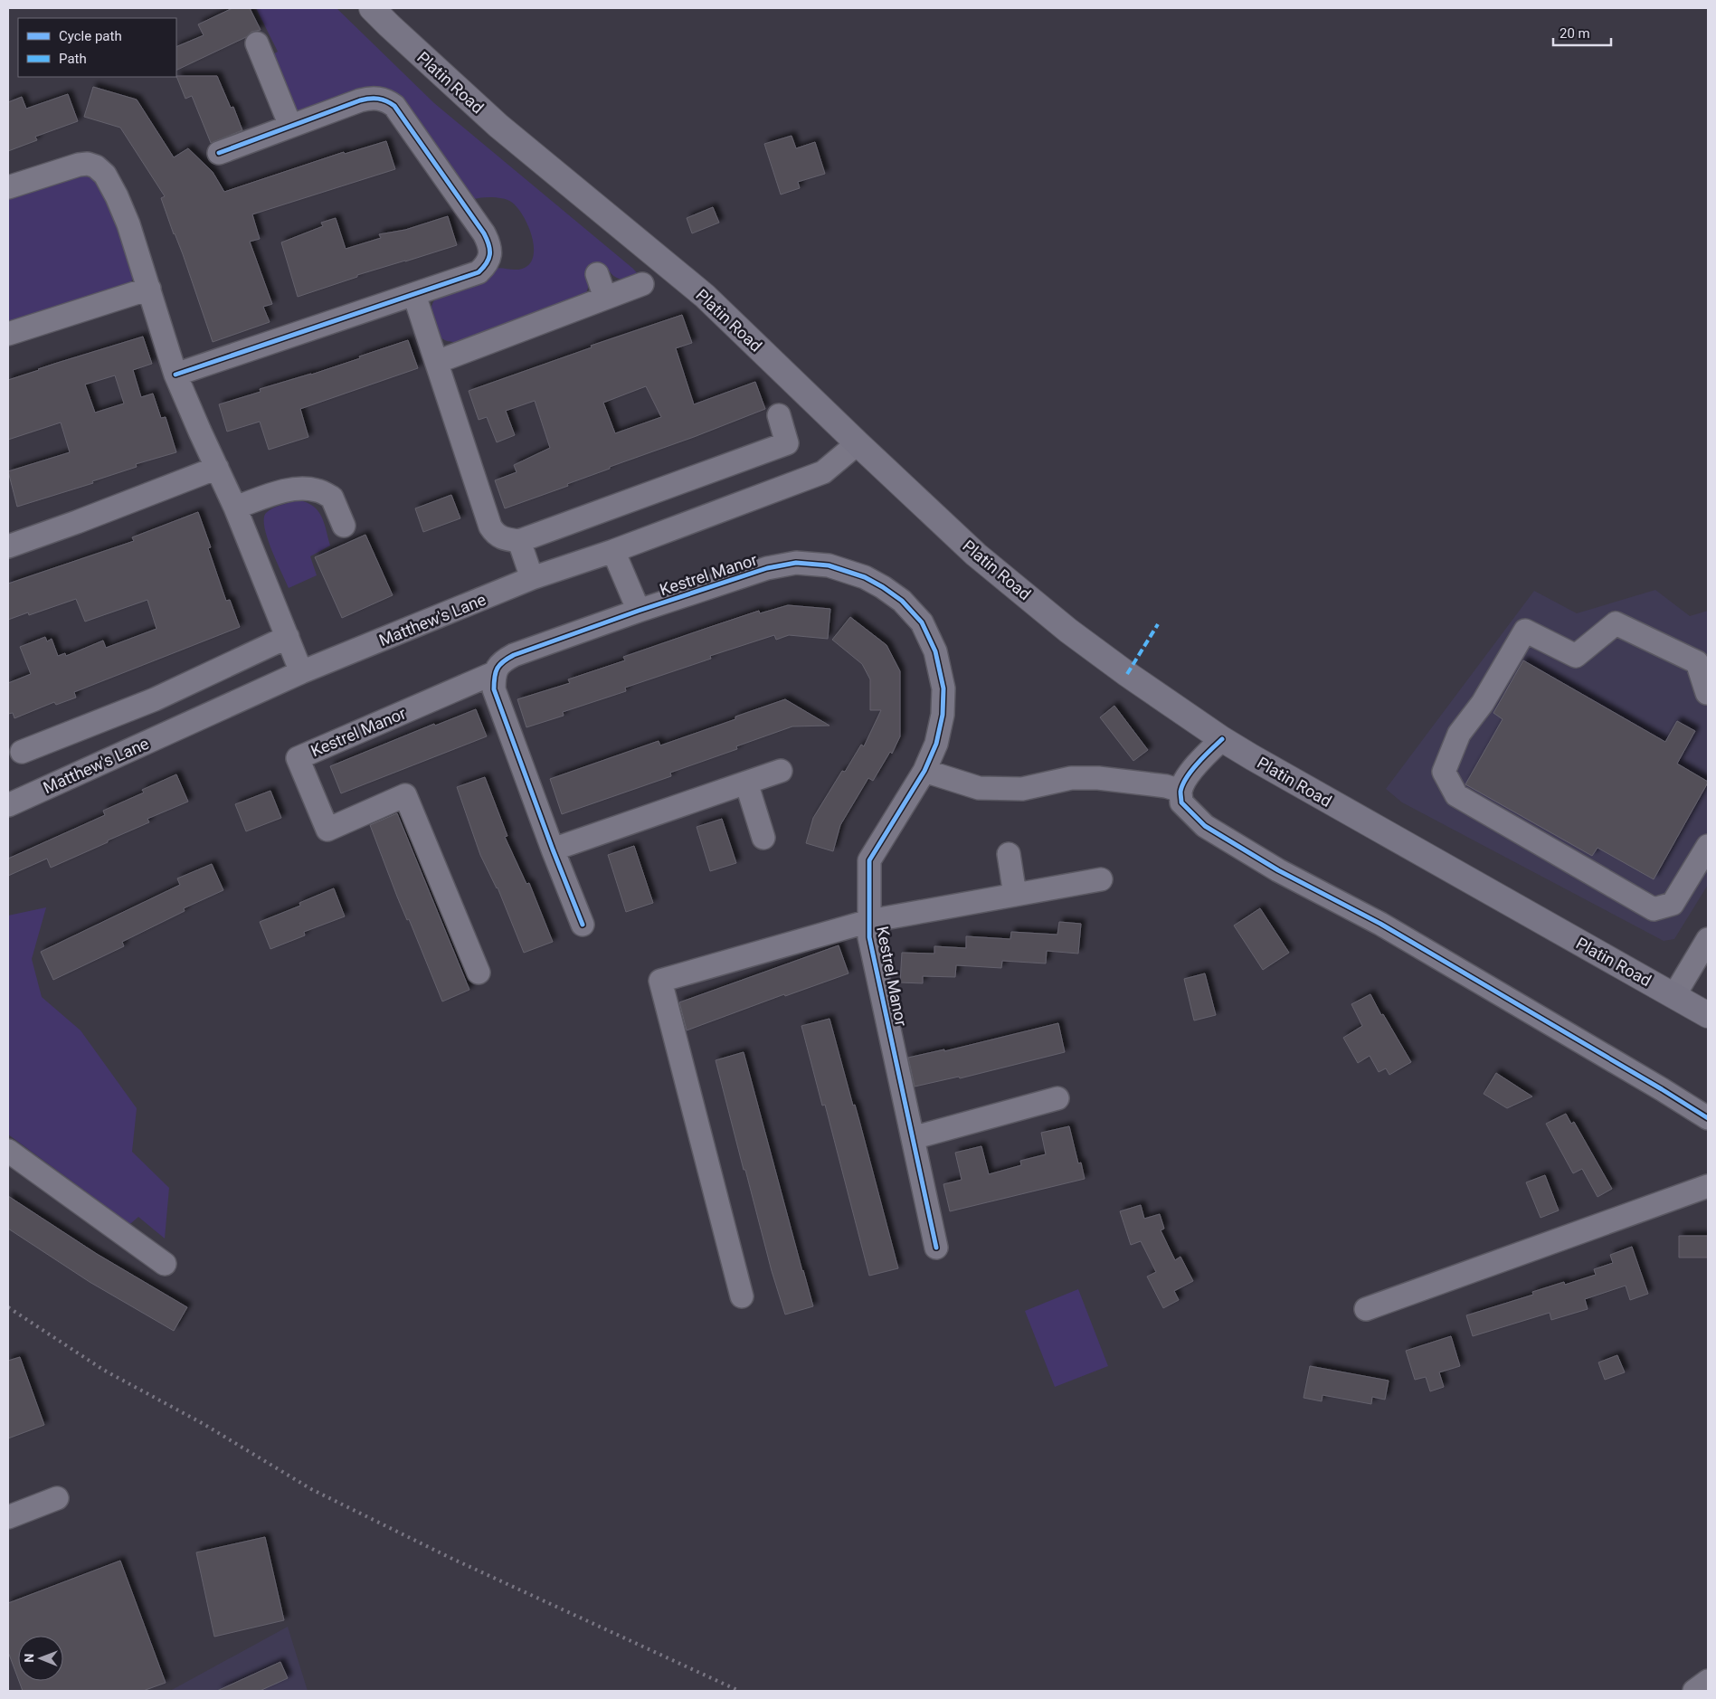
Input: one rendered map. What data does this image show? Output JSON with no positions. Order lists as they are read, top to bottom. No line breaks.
{"streets":{"main road":["Platin Road"],"street":["Kestrel Manor","Matthew's Lane"]},"crossings":[["Platin Road","Matthew's Lane"]],"legend":["Cycle path","Path"],"scale_bar":"20 m","north":"left"}
